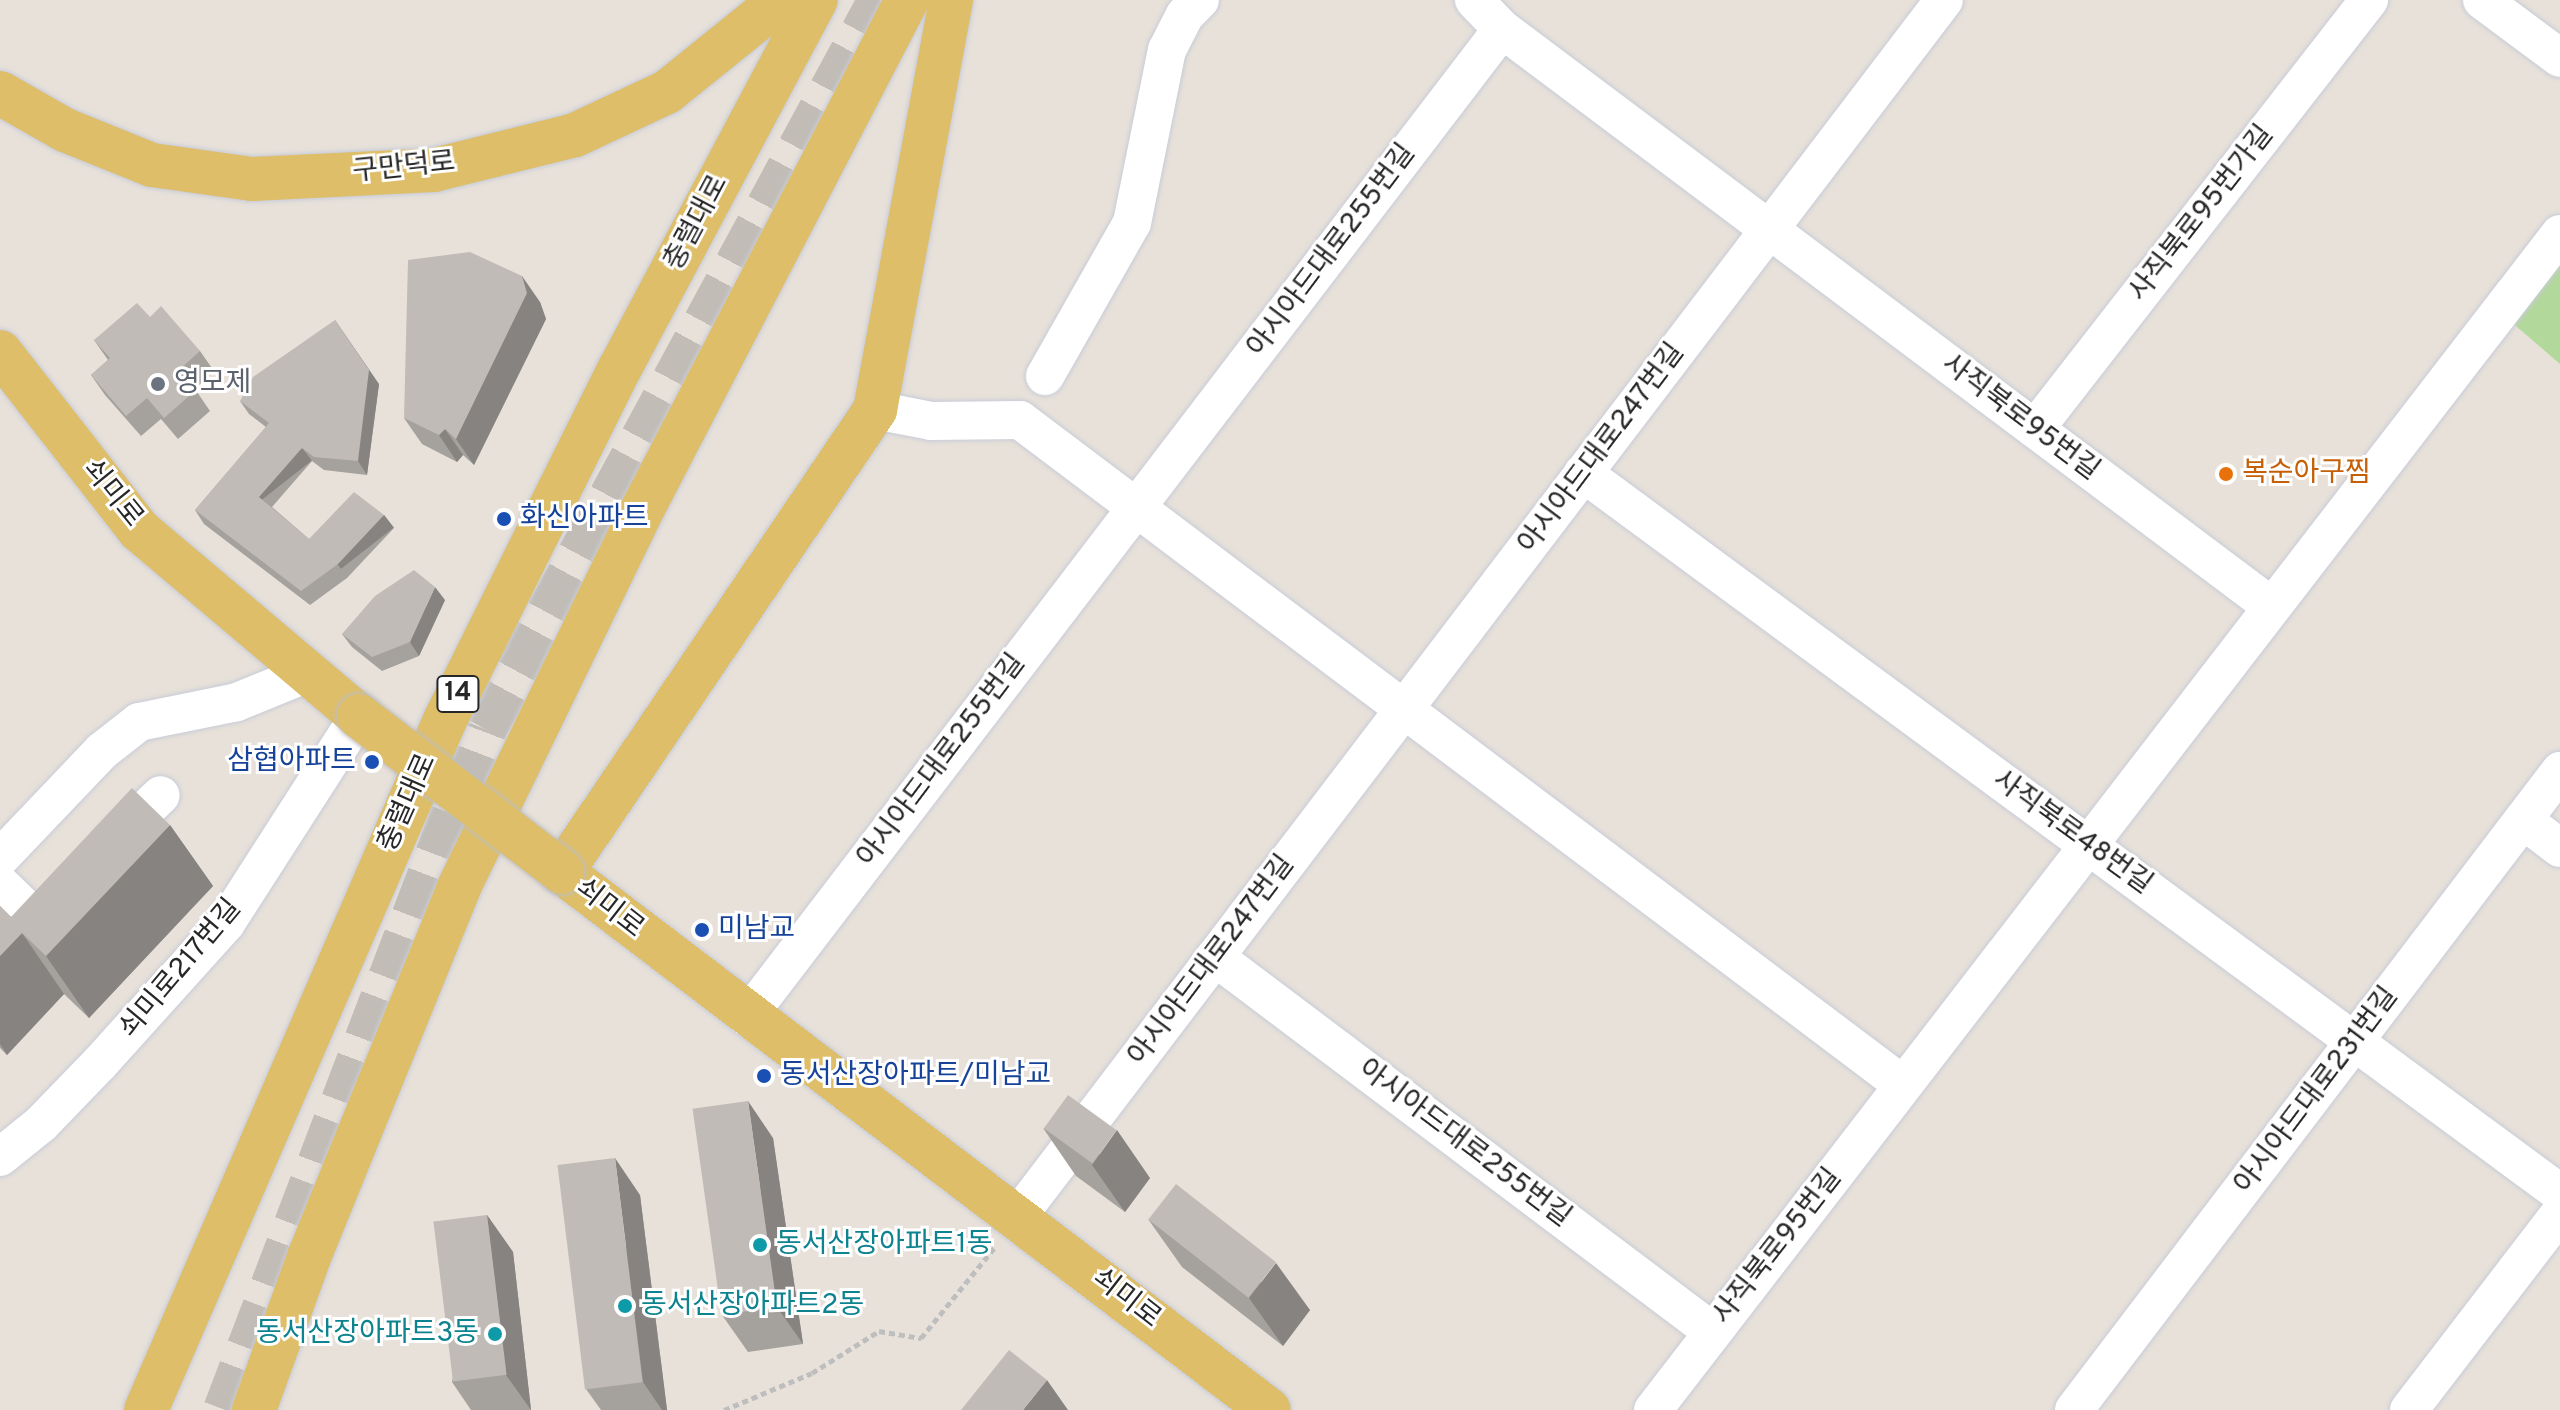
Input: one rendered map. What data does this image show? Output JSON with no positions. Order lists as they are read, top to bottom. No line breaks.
{"streets":{"main road":["구만덕로","충렬대로","쇠미로","14"],"street":["사직북로95번가길","아시아드대로255번길","사직북로95번길","아시아드대로247번길","사직북로48번길","쇠미로217번길","아시아드대로231번길"]},"crossings":[["사직북로95번가길","사직북로95번길"],["아시아드대로255번길","사직북로95번길"],["아시아드대로255번길","아시아드대로247번길"],["아시아드대로255번길","쇠미로"],["사직북로95번길","아시아드대로247번길"],["사직북로95번길","사직북로48번길"],["아시아드대로247번길","쇠미로"],["아시아드대로247번길","사직북로48번길"],["쇠미로","쇠미로217번길"],["사직북로48번길","아시아드대로231번길"]],"places":["영모제","복순아구찜","화신아파트","삼협아파트","미남교","동서산장아파트/미남교","동서산장아파트1동","동서산장아파트2동","동서산장아파트3동"]}
